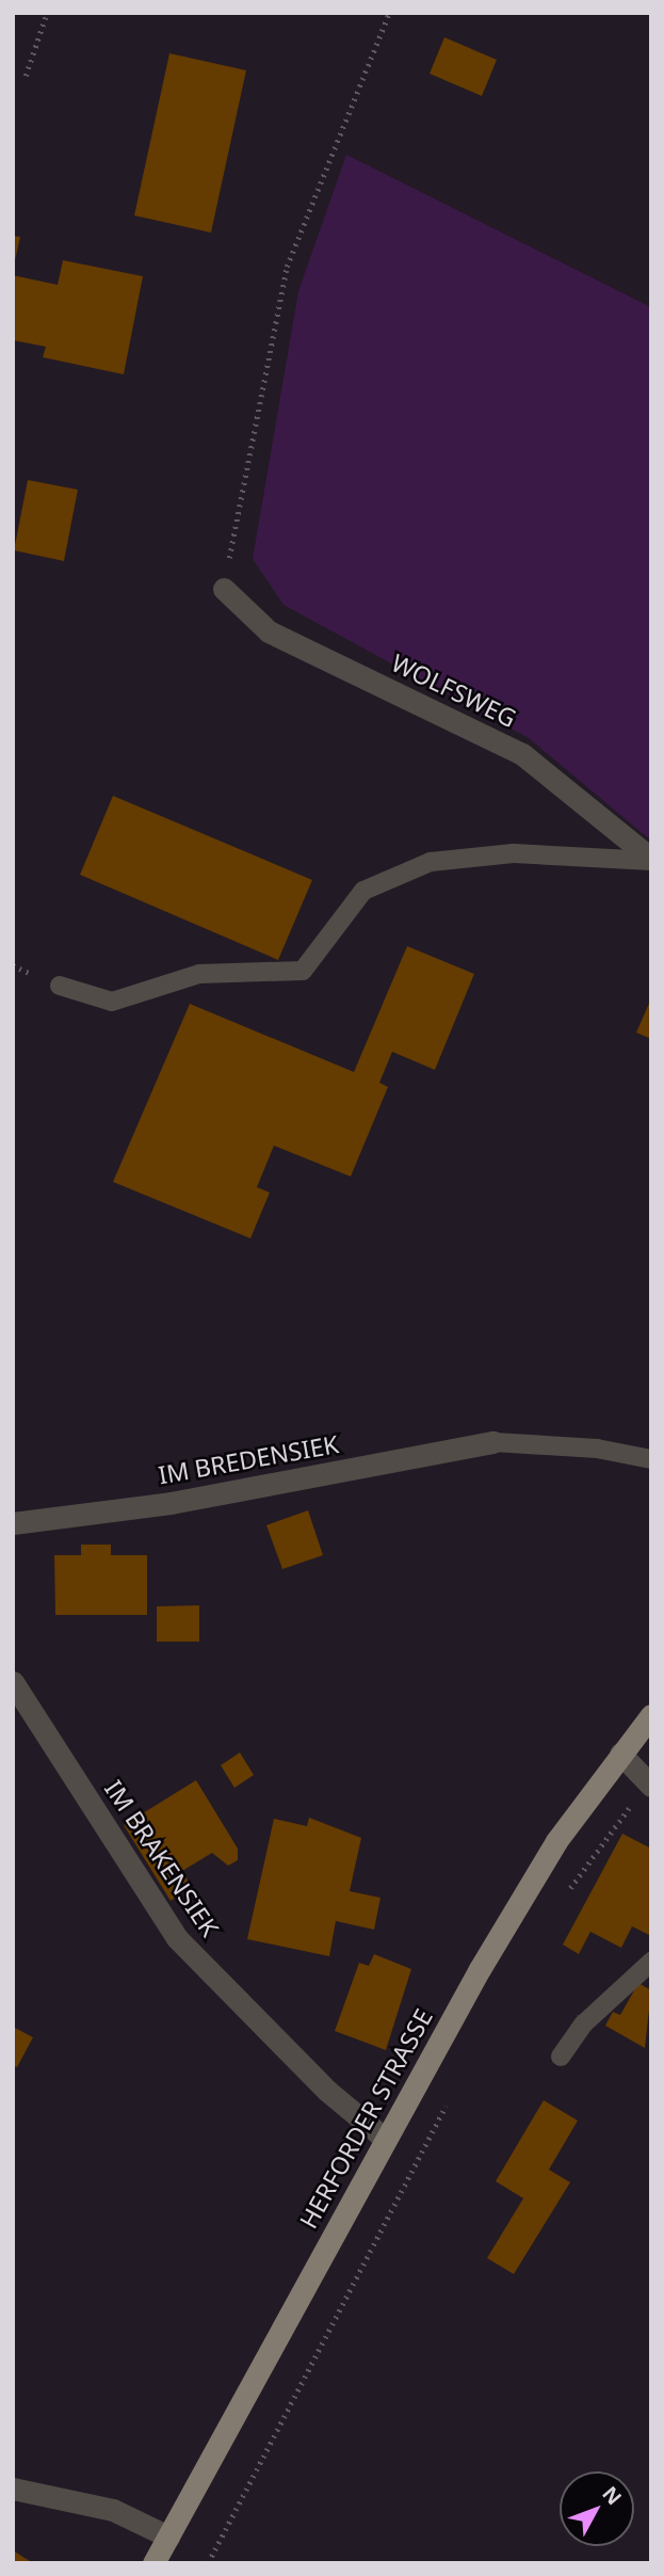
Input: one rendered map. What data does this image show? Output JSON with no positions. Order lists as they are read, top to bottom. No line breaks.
{"streets":{"main road":["HERFORDER STRASSE"],"street":["WOLFSWEG","IM BREDENSIEK","IM BRAKENSIEK"]},"crossings":[["IM BRAKENSIEK","HERFORDER STRASSE"]],"north":"top right"}
